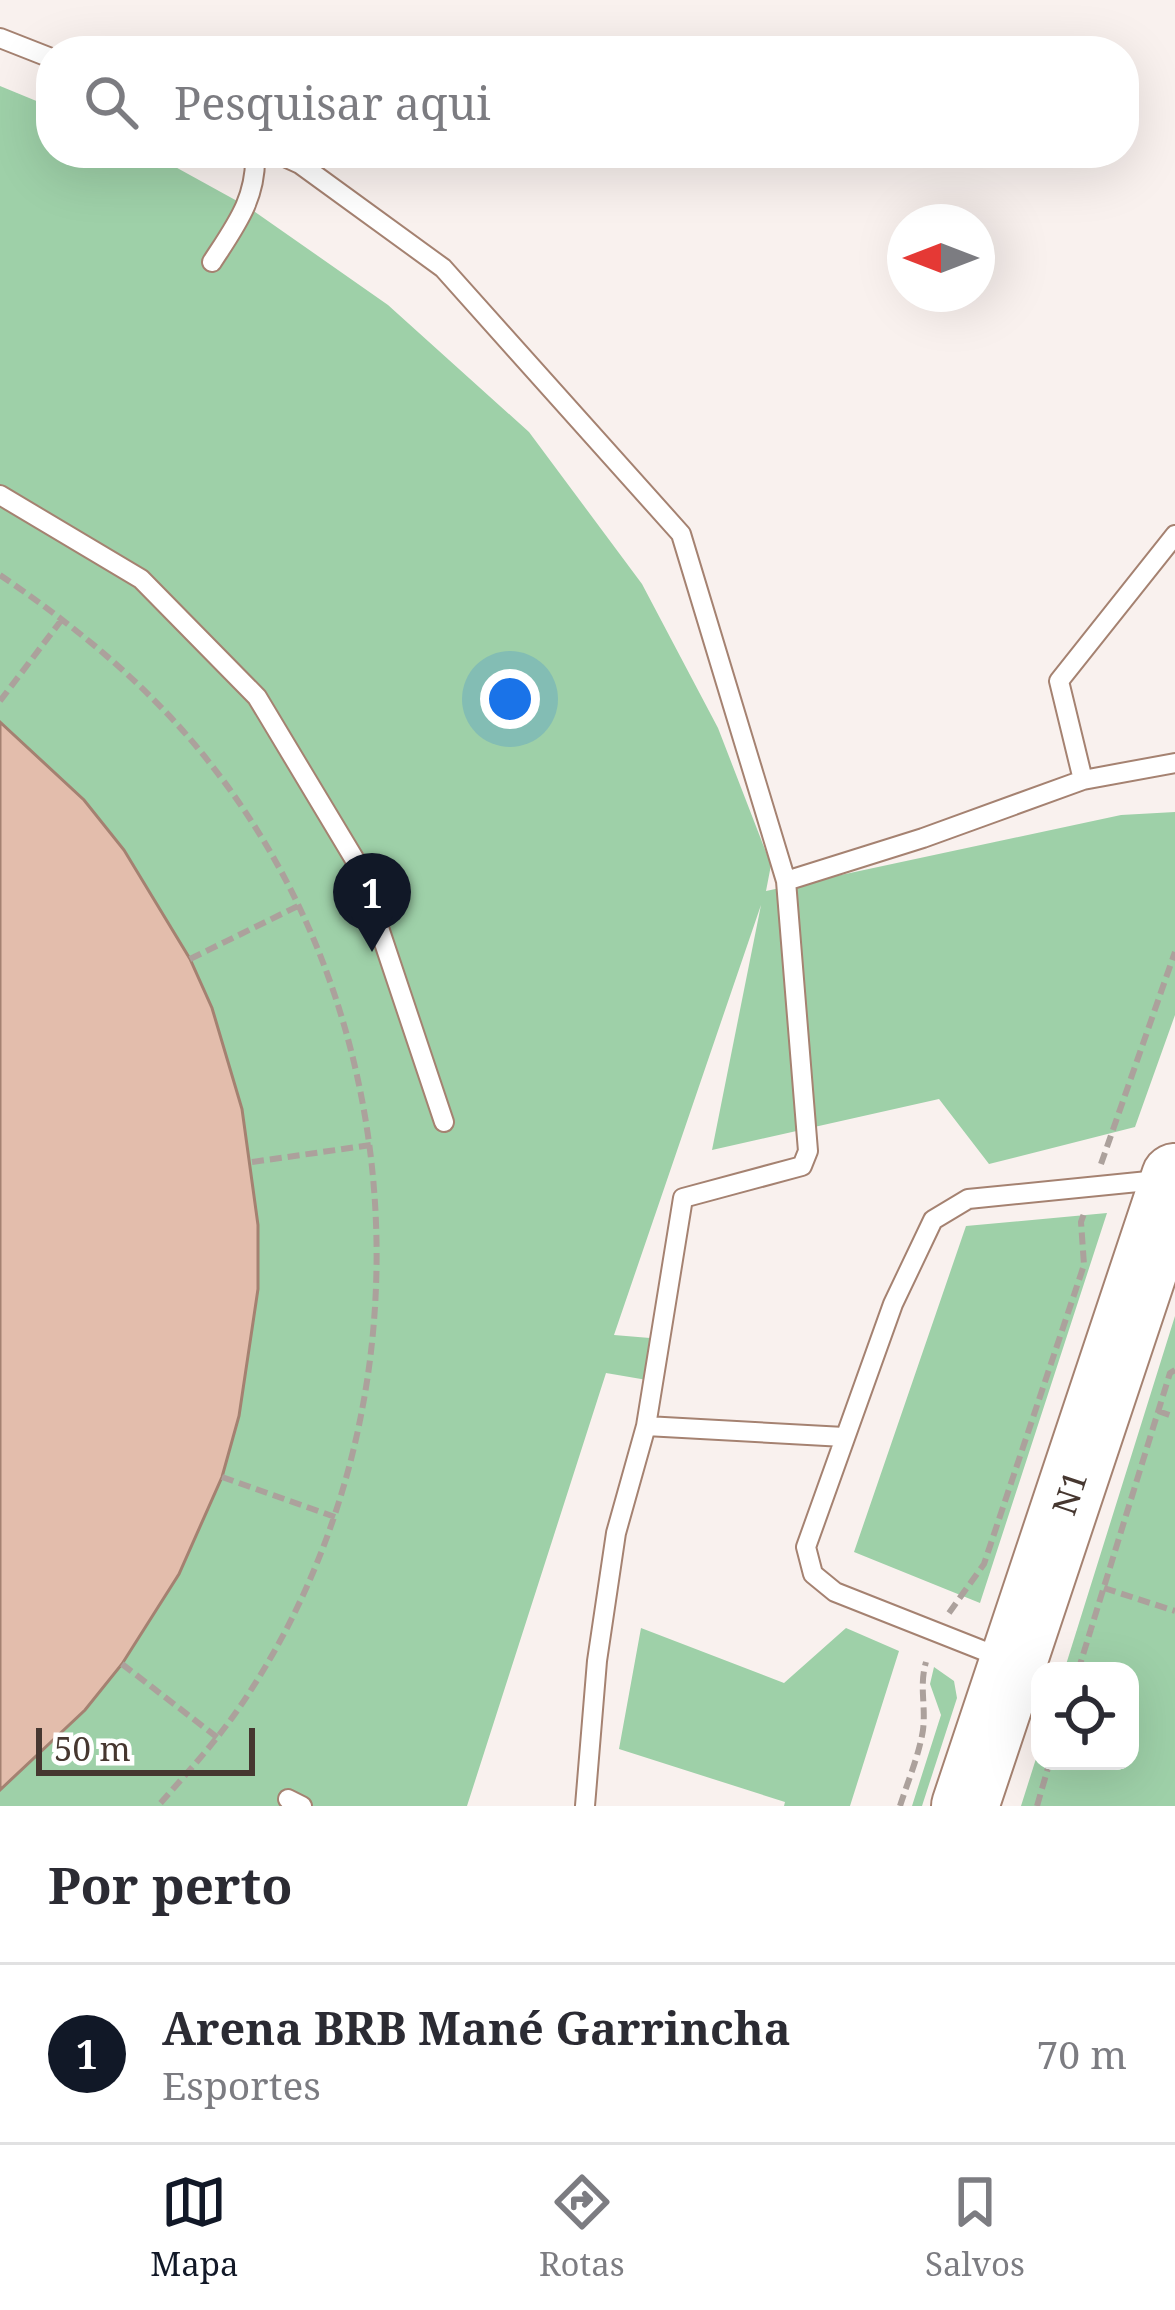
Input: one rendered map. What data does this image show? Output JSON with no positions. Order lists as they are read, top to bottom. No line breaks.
{"streets":{"highway":["N1"]},"scale_bar":"50 m","north":"left","page":{"search":"Pesquisar aqui","pins":"1","scale":"50 m","heading":"Por perto","list":[{"mark":"1","name":"Arena BRB Mané Garrincha","note":"Esportes","value":"70 m"}],"nav":["Mapa","Rotas","Salvos"]}}
